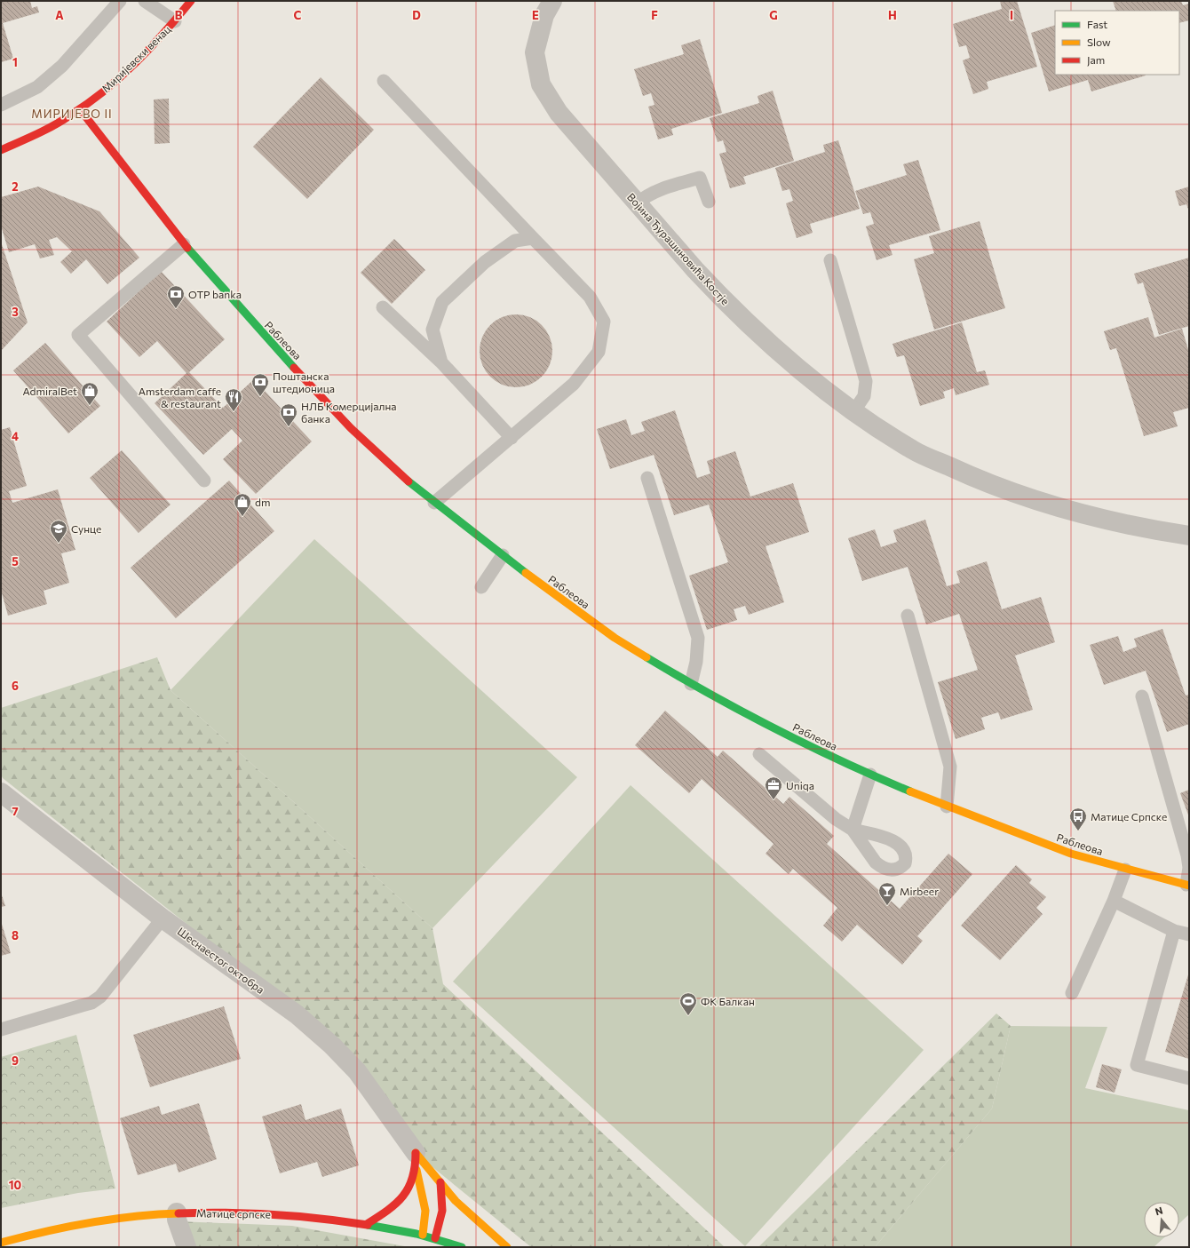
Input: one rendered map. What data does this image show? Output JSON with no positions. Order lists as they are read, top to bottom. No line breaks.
{"streets":{"street":["Миријевски венац","Војина Ђурашиновића Костје","Раблеова","Шеснаестог октобра","Матице српске"]},"crossings":[["Миријевски венац","Раблеова"]],"districts":["МИРИЈЕВО II"],"places":{"bank":["OTP banka","Поштанска штедионица","НЛБ Комерцијална банка"],"shop":["AdmiralBet","dm"],"restaurant":["Amsterdam caffe & restaurant"],"school or university":["Сунце"],"office":["Uniqa"],"bus stop":["Матице Српске"],"bar":["Mirbeer"],"sports":["ФК Балкан"]},"legend":["Fast","Slow","Jam"],"north":"top","grid":{"columns":["A","B","C","D","E","F","G","H","I"],"rows":["1","2","3","4","5","6","7","8","9","10"]}}
